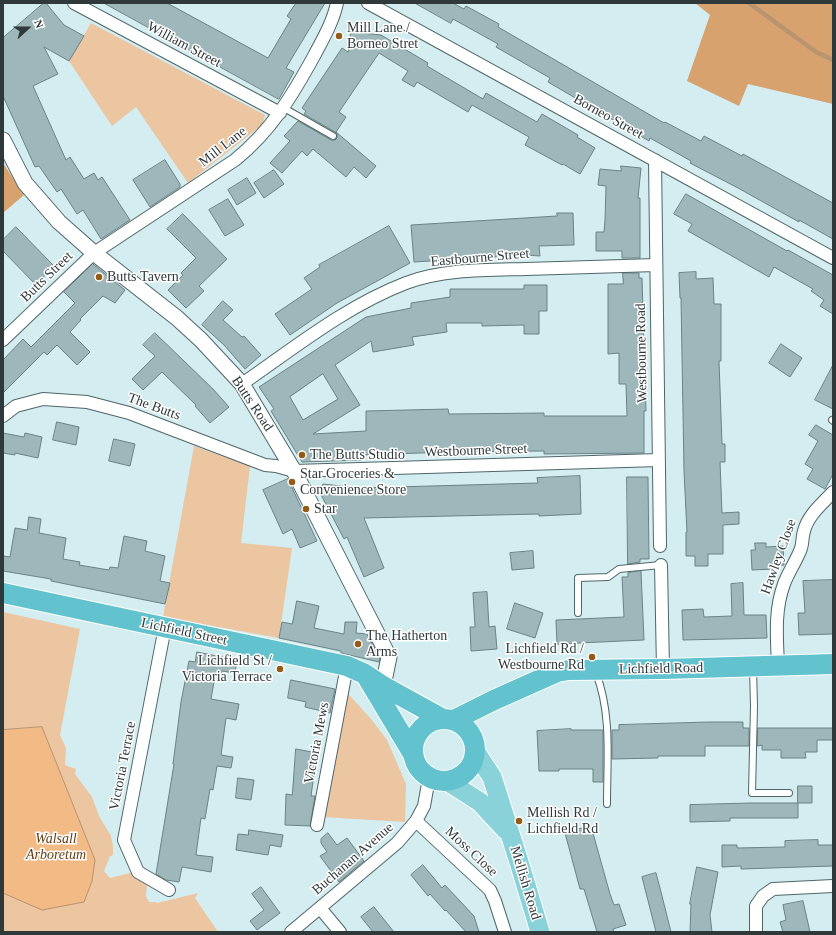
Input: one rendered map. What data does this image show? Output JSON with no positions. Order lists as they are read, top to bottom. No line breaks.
{"streets":{"highway":["Lichfield Street","Lichfield Road"],"main road":["Mellish Road"],"street":["William Street","Borneo Street","Mill Lane","Eastbourne Street","Butts Street","Westbourne Road","Butts Road","The Butts","Westbourne Street","Hawley Close","Victoria Mews","Victoria Terrace","Moss Close","Buchanan Avenue"]},"crossings":[["William Street","Mill Lane"],["Borneo Street","Westbourne Road"],["Mill Lane","Butts Street"],["Mill Lane","Butts Road"],["Eastbourne Street","Westbourne Road"],["Eastbourne Street","Butts Road"],["Butts Street","Butts Road"],["Westbourne Road","Westbourne Street"],["Butts Road","The Butts"],["Butts Road","Westbourne Street"],["Butts Road","Lichfield Street"],["The Butts","Westbourne Street"],["Hawley Close","Lichfield Road"],["Lichfield Street","Lichfield Road"],["Lichfield Street","Victoria Mews"],["Lichfield Street","Victoria Terrace"],["Lichfield Street","Buchanan Avenue"],["Lichfield Street","Mellish Road"],["Lichfield Road","Buchanan Avenue"],["Lichfield Road","Mellish Road"],["Moss Close","Buchanan Avenue"],["Buchanan Avenue","Mellish Road"]],"parks":["Walsall Arboretum"],"places":["Mill Lane / Borneo Stret","Butts Tavern","The Butts Studio","Star Groceries & Convenience Store","Star","The Hatherton Arms","Lichfield Rd / Westbourne Rd","Lichfield St / Victoria Terrace","Mellish Rd / Lichfield Rd"],"north":"right"}
